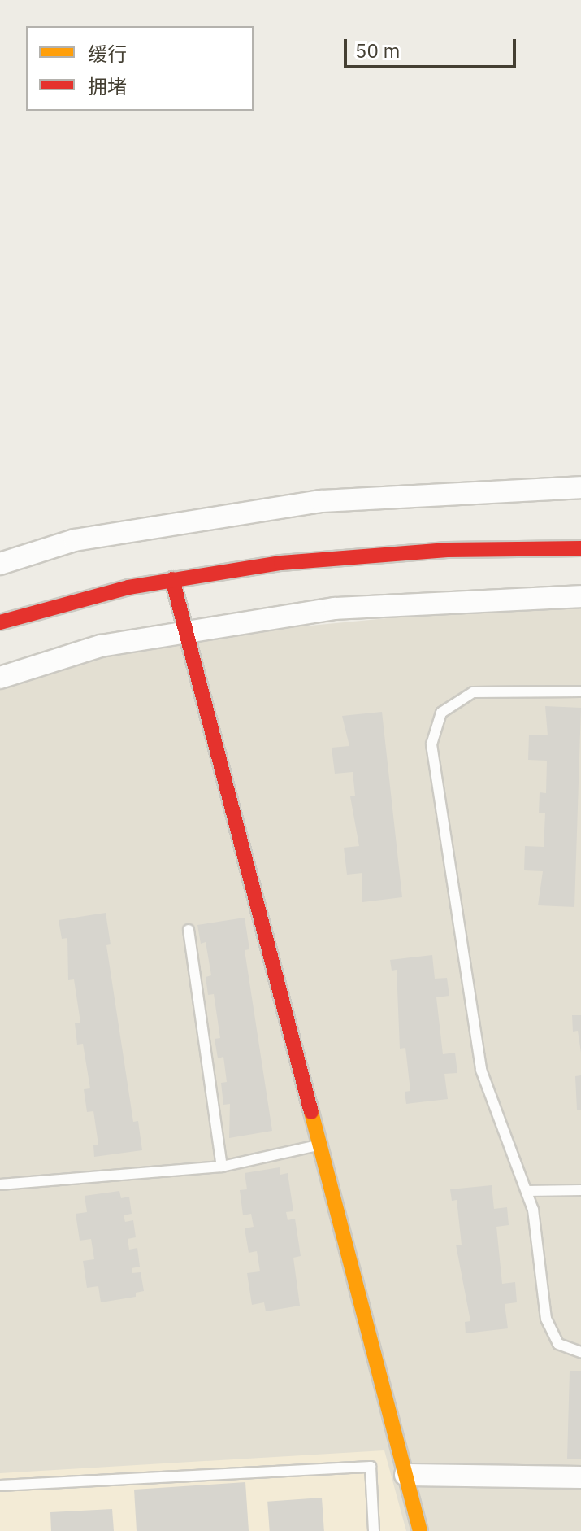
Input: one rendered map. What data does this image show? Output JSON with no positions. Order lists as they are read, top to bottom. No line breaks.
{"legend":["缓行","拥堵"],"scale_bar":"50 m"}
